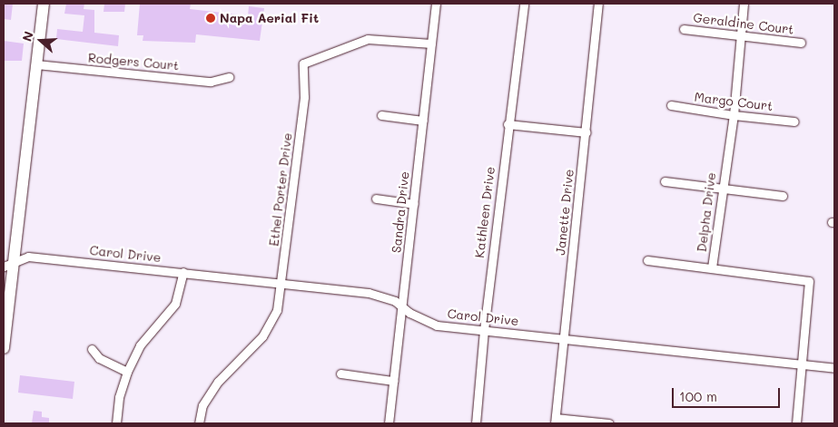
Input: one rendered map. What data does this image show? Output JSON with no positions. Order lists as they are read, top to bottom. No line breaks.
{"streets":{"street":["Geraldine Court","Rodgers Court","Margo Court","Ethel Porter Drive","Sandra Drive","Kathleen Drive","Janette Drive","Delpha Drive","Carol Drive"]},"crossings":[["Geraldine Court","Delpha Drive"],["Margo Court","Delpha Drive"],["Ethel Porter Drive","Sandra Drive"],["Ethel Porter Drive","Carol Drive"],["Sandra Drive","Carol Drive"],["Kathleen Drive","Carol Drive"],["Janette Drive","Carol Drive"],["Delpha Drive","Carol Drive"]],"places":["Napa Aerial Fit"],"scale_bar":"100 m","north":"left"}
